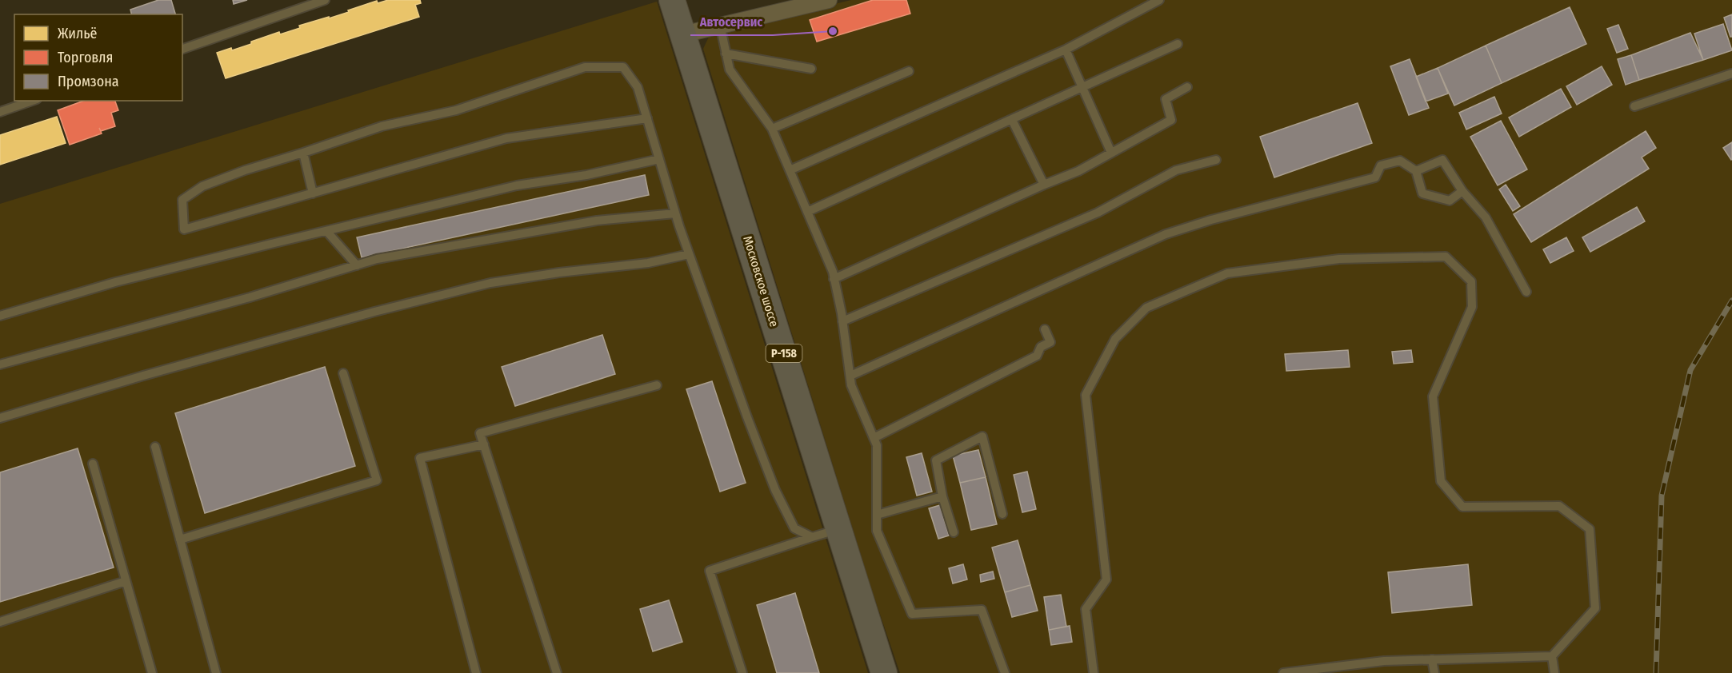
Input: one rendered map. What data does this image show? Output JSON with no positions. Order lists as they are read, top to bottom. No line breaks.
{"streets":{"main road":["Московское шоссе","Р-158"]},"places":["Автосервис"],"legend":["Жильё","Торговля","Промзона"]}
